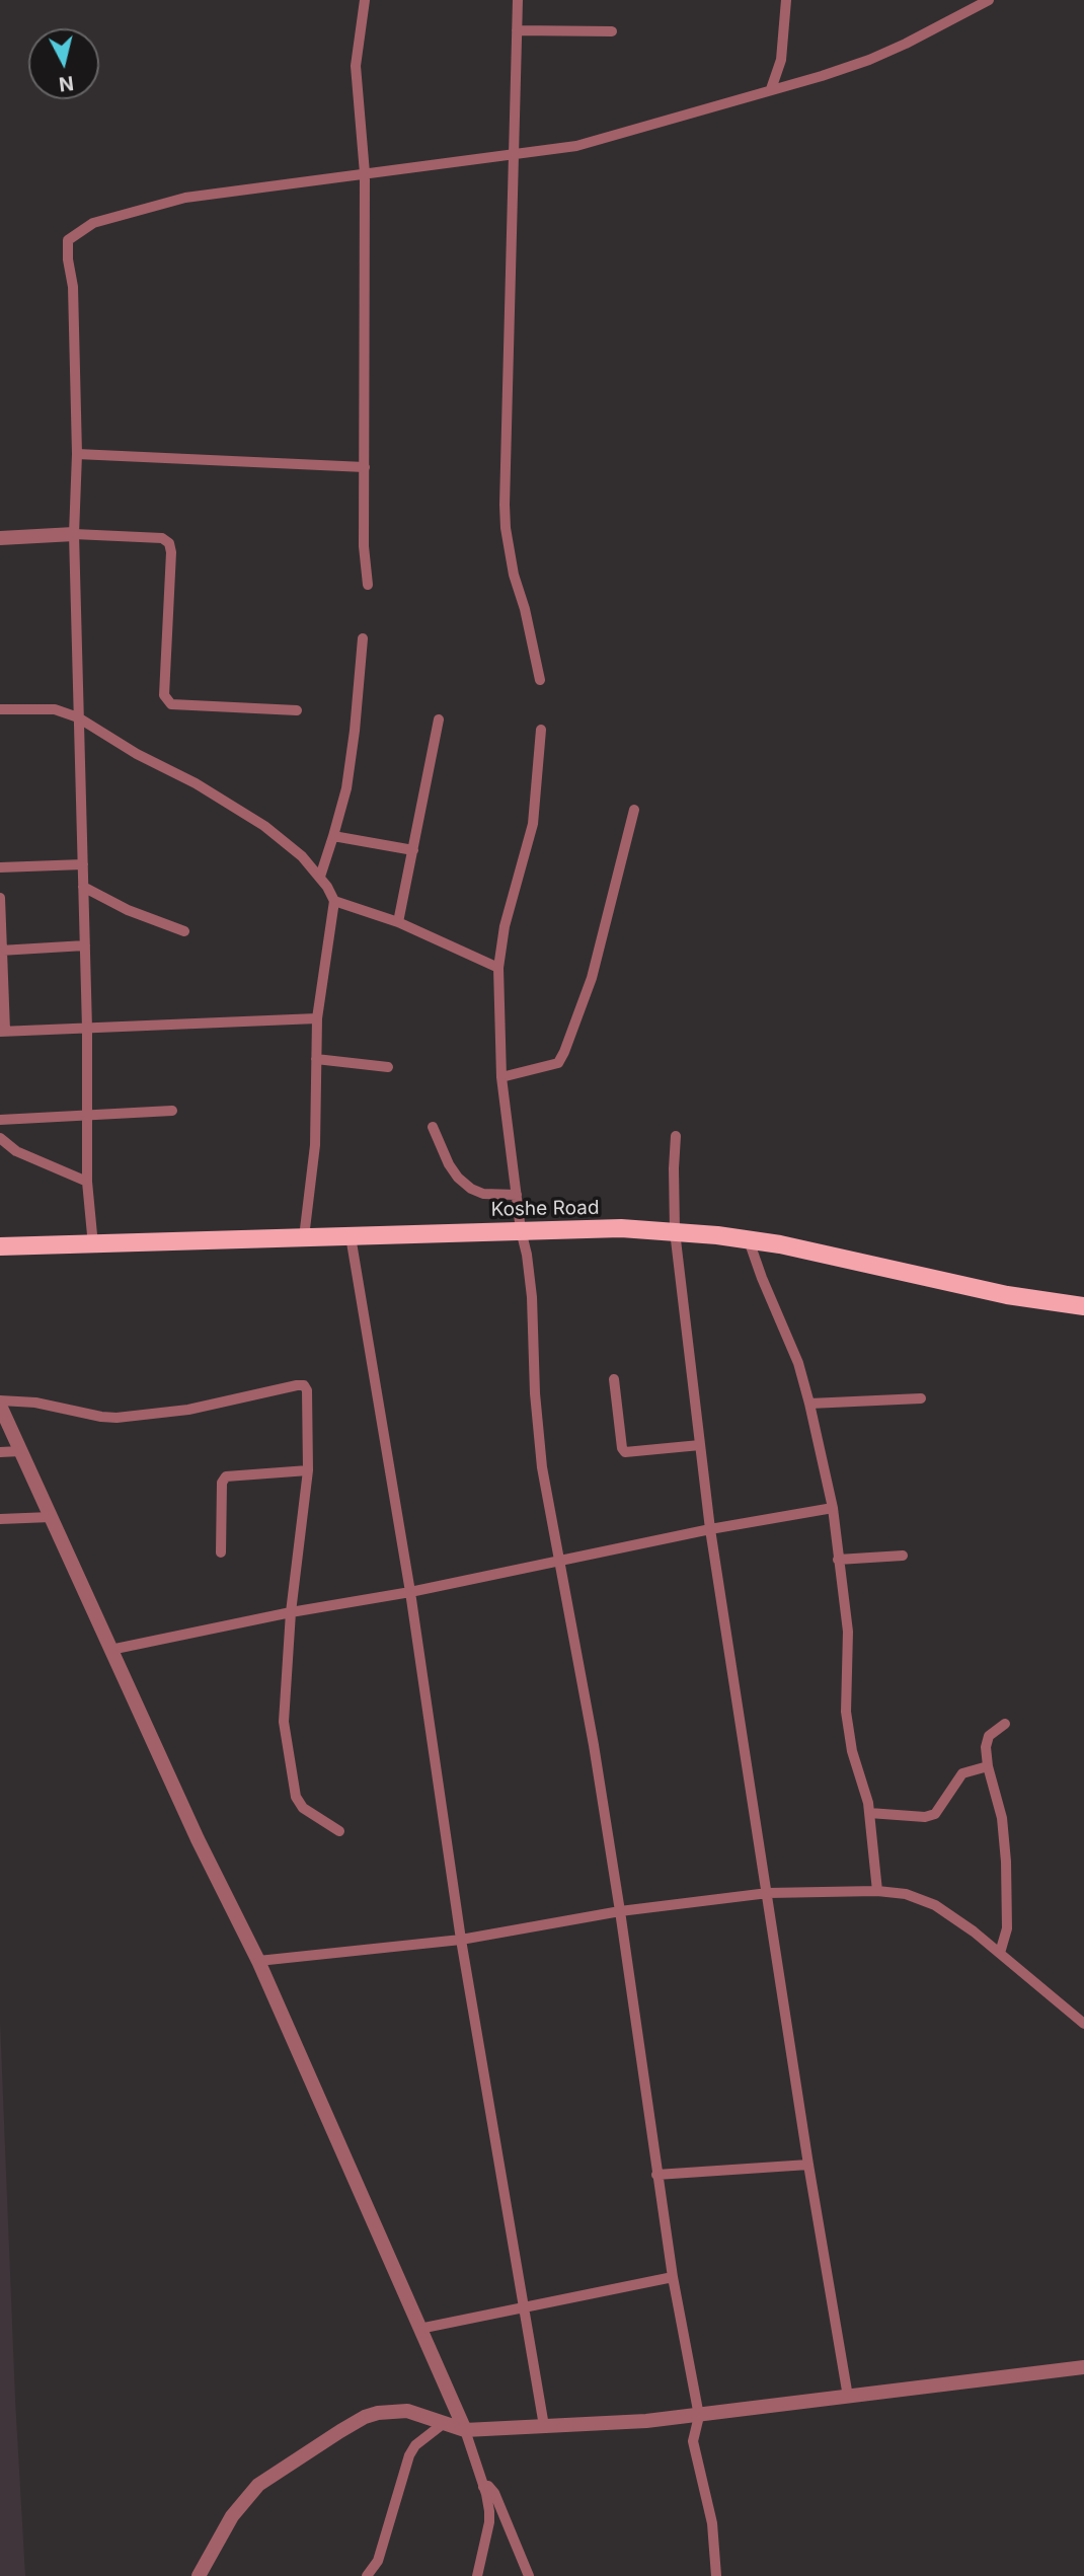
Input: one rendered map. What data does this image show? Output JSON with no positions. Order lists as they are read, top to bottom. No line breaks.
{"streets":{"main road":["Koshe Road"]},"north":"bottom"}
